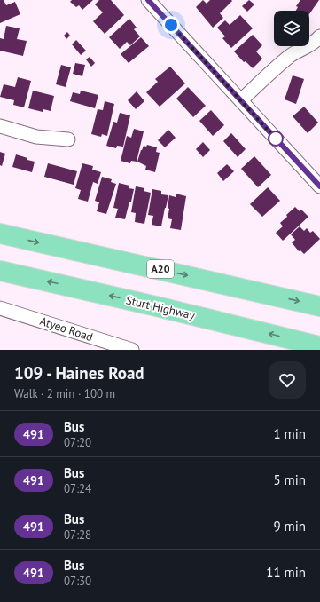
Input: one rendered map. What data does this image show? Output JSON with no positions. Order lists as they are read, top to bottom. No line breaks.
{"streets":{"highway":["A20","Sturt Highway"],"street":["Atyeo Road"]},"lines":["bus line 491"],"page":{"heading":["109 - Haines Road","Walk · 2 min · 100 m"],"list":[{"mark":"491","name":"Bus","note":"07:20","value":"1 min"},{"mark":"491","name":"Bus","note":"07:24","value":"5 min"},{"mark":"491","name":"Bus","note":"07:28","value":"9 min"},{"mark":"491","name":"Bus","note":"07:30","value":"11 min"}]}}
